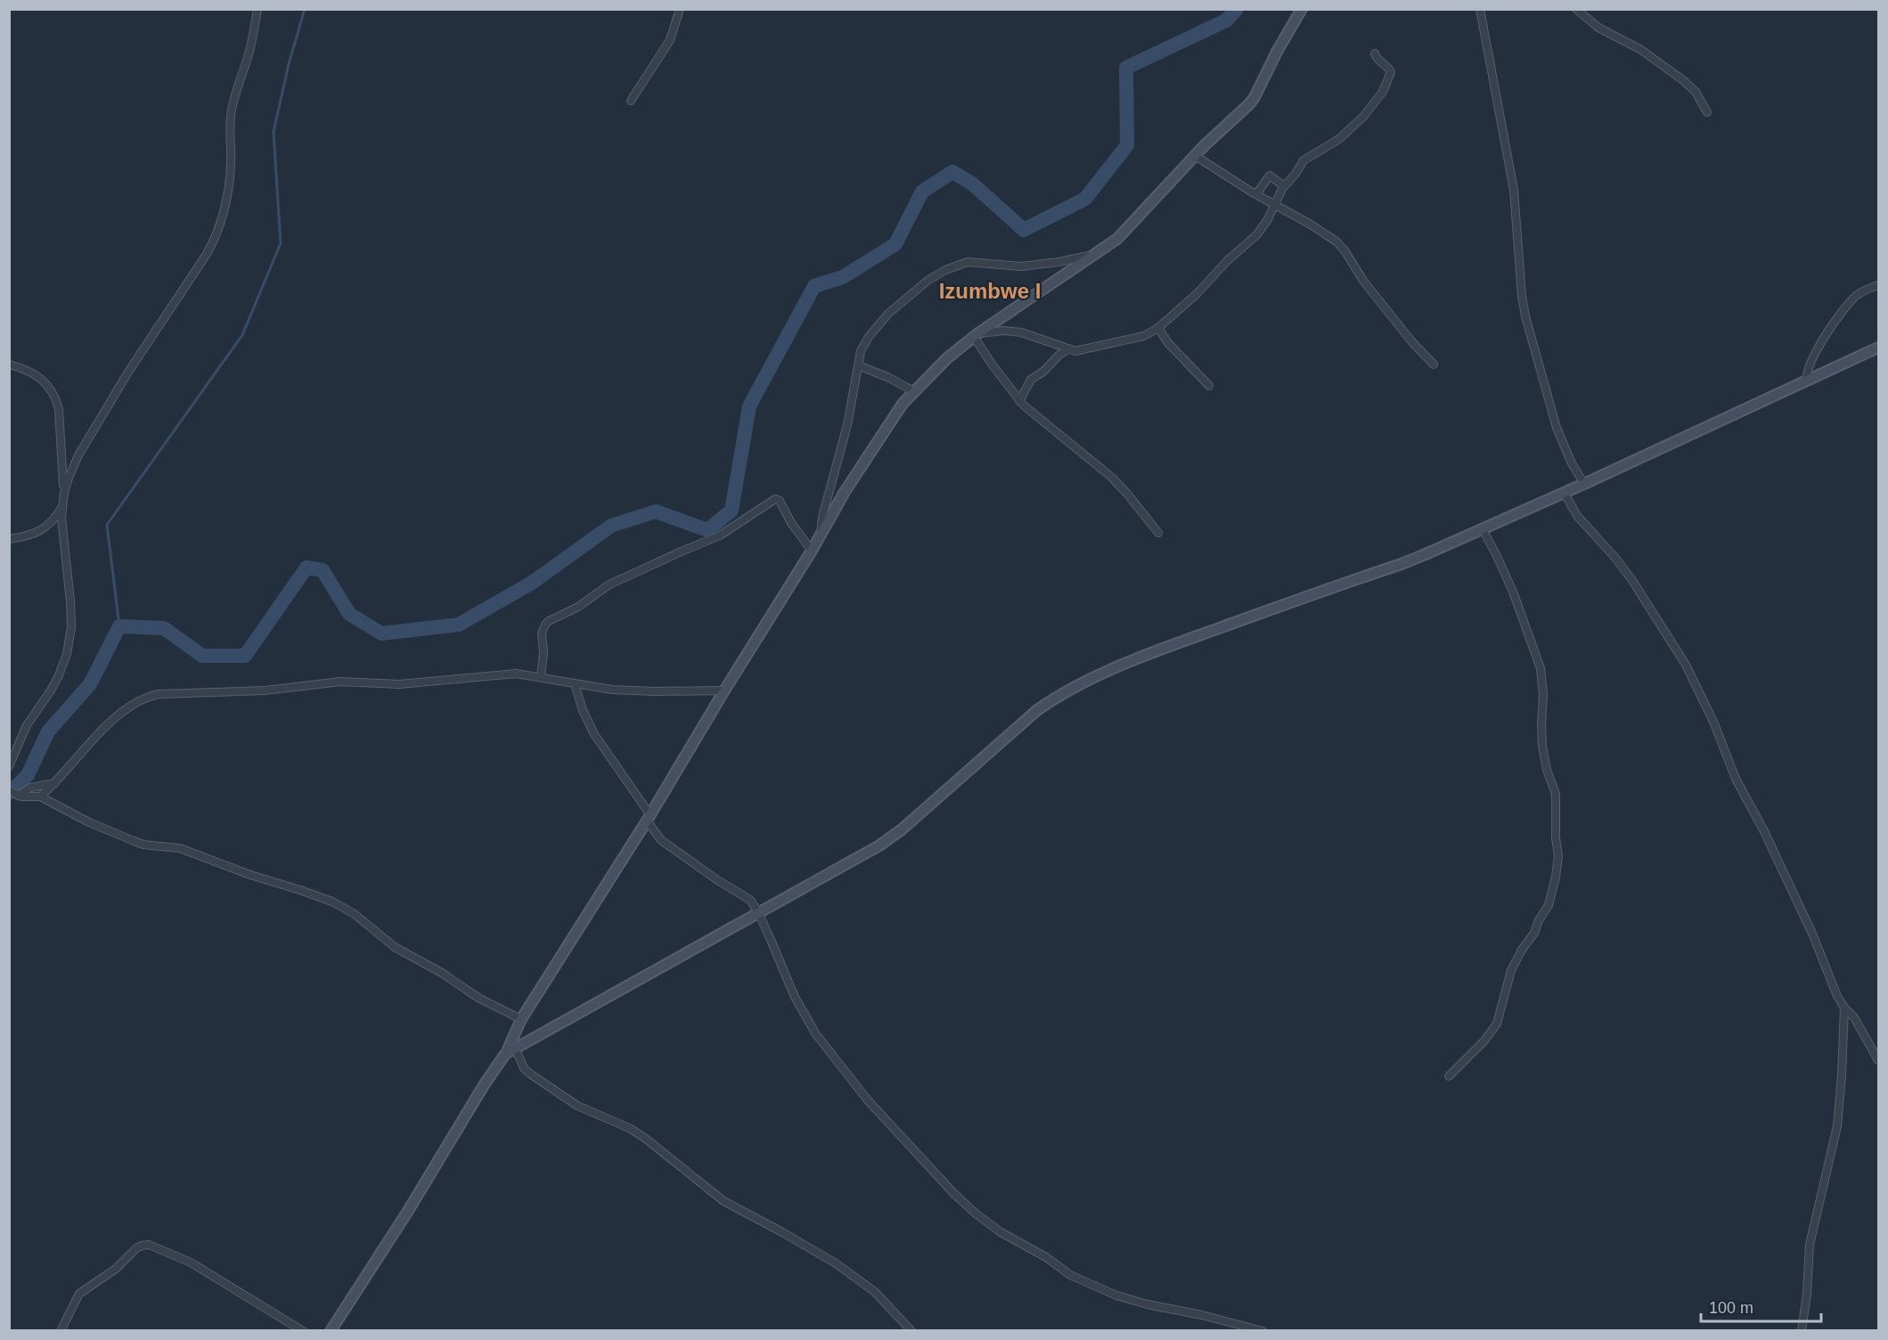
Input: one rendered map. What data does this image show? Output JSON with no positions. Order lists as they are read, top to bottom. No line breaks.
{"districts":["Izumbwe I"],"scale_bar":"100 m"}
